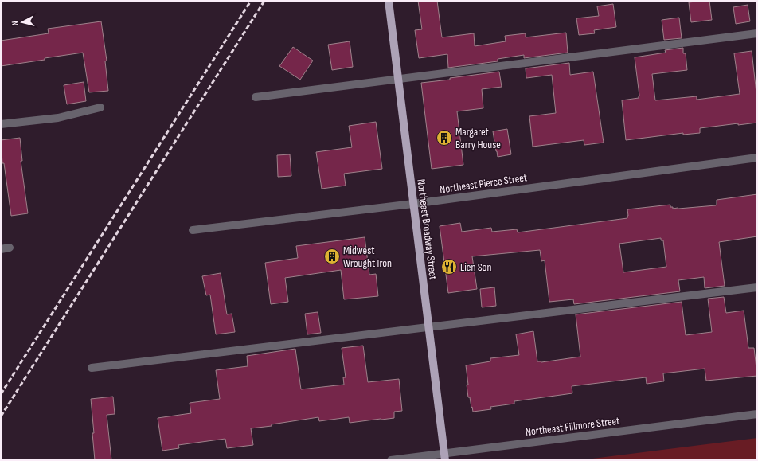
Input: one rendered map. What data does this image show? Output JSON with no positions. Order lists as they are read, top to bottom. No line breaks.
{"streets":{"main road":["Northeast Broadway Street"],"street":["Northeast Pierce Street","Northeast Fillmore Street"]},"crossings":[["Northeast Pierce Street","Northeast Broadway Street"],["Northeast Broadway Street","Northeast Fillmore Street"]],"places":{"building":["Margaret Barry House","Midwest Wrought Iron"],"restaurant":["Lien Son"]},"north":"left"}
